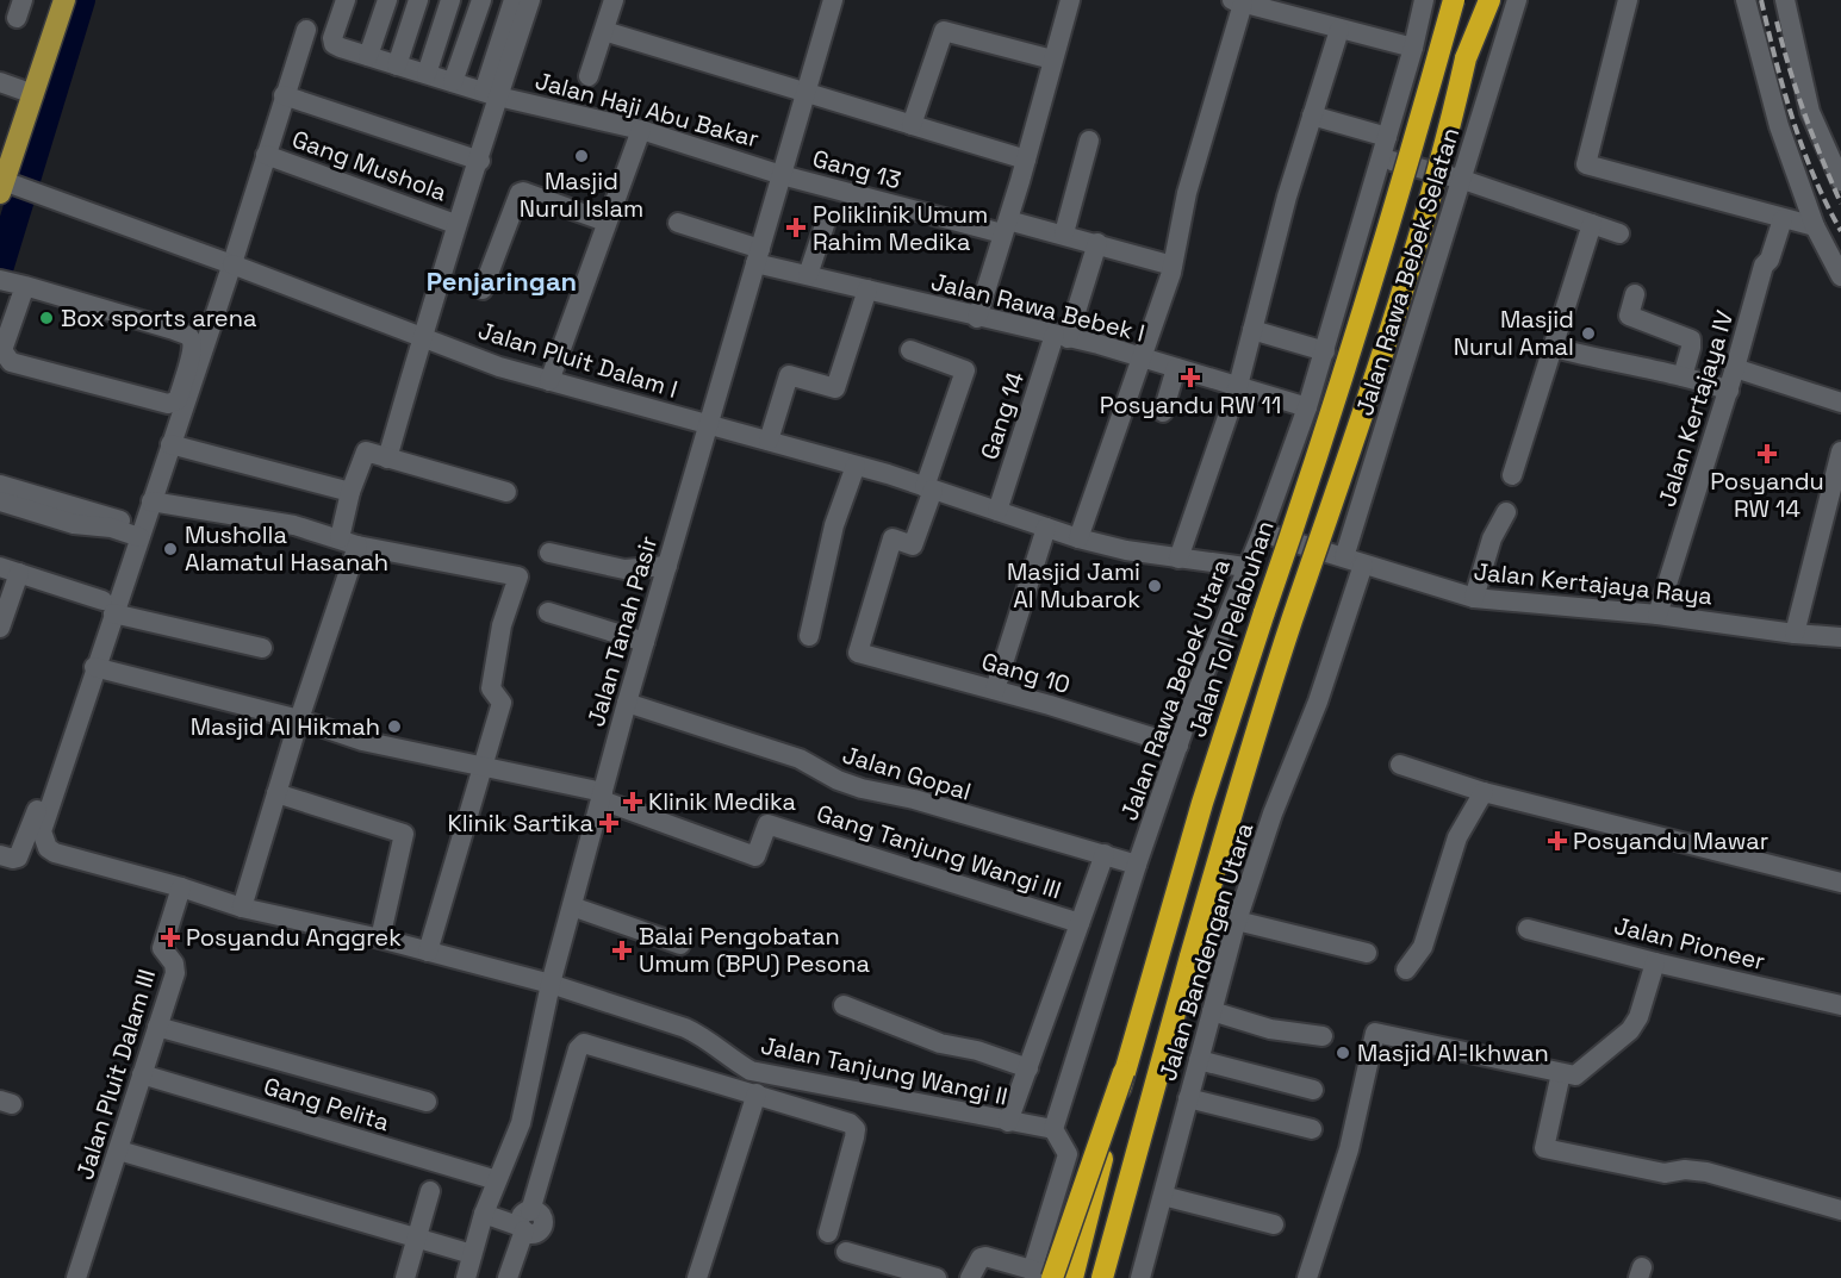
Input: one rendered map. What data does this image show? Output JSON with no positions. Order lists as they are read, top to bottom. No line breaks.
{"streets":{"highway":["Jalan Tol Pelabuhan"],"street":["Jalan Haji Abu Bakar","Gang Mushola","Gang 13","Jalan Rawa Bebek Selatan","Jalan Rawa Bebek I","Jalan Pluit Dalam I","Jalan Kertajaya IV","Gang 14","Jalan Kertajaya Raya","Jalan Tanah Pasir","Gang 10","Jalan Rawa Bebek Utara","Jalan Gopal","Gang Tanjung Wangi III","Jalan Pioneer","Jalan Bandengan Utara","Jalan Tanjung Wangi II","Jalan Pluit Dalam III","Gang Pelita"]},"crossings":[["Jalan Haji Abu Bakar","Gang Mushola"],["Jalan Haji Abu Bakar","Gang 13"],["Jalan Haji Abu Bakar","Jalan Pluit Dalam I"],["Jalan Haji Abu Bakar","Jalan Tanah Pasir"],["Gang 13","Gang 14"],["Gang 13","Jalan Tanah Pasir"],["Jalan Rawa Bebek Selatan","Jalan Kertajaya Raya"],["Jalan Rawa Bebek I","Gang 14"],["Jalan Rawa Bebek I","Jalan Tanah Pasir"],["Jalan Rawa Bebek I","Jalan Rawa Bebek Utara"],["Jalan Pluit Dalam I","Jalan Tanah Pasir"],["Jalan Kertajaya IV","Jalan Kertajaya Raya"],["Jalan Kertajaya Raya","Jalan Rawa Bebek Utara"],["Jalan Kertajaya Raya","Jalan Bandengan Utara"],["Jalan Tanah Pasir","Jalan Gopal"],["Jalan Tanah Pasir","Gang Tanjung Wangi III"],["Jalan Tanah Pasir","Jalan Tanjung Wangi II"],["Jalan Tanah Pasir","Gang Pelita"],["Gang 10","Jalan Rawa Bebek Utara"],["Jalan Rawa Bebek Utara","Jalan Gopal"],["Jalan Rawa Bebek Utara","Jalan Tanjung Wangi II"],["Jalan Pluit Dalam III","Gang Pelita"]],"districts":["Penjaringan"],"places":{"other":["Masjid Nurul Islam","Box sports arena","Masjid Nurul Amal","Musholla Alamatul Hasanah","Masjid Jami Al Mubarok","Masjid Al Hikmah","Masjid Al-Ikhwan"],"health":["Poliklinik Umum Rahim Medika","Posyandu RW 11","Posyandu RW 14","Klinik Medika","Klinik Sartika","Posyandu Mawar","Posyandu Anggrek","Balai Pengobatan Umum (BPU) Pesona"]}}
